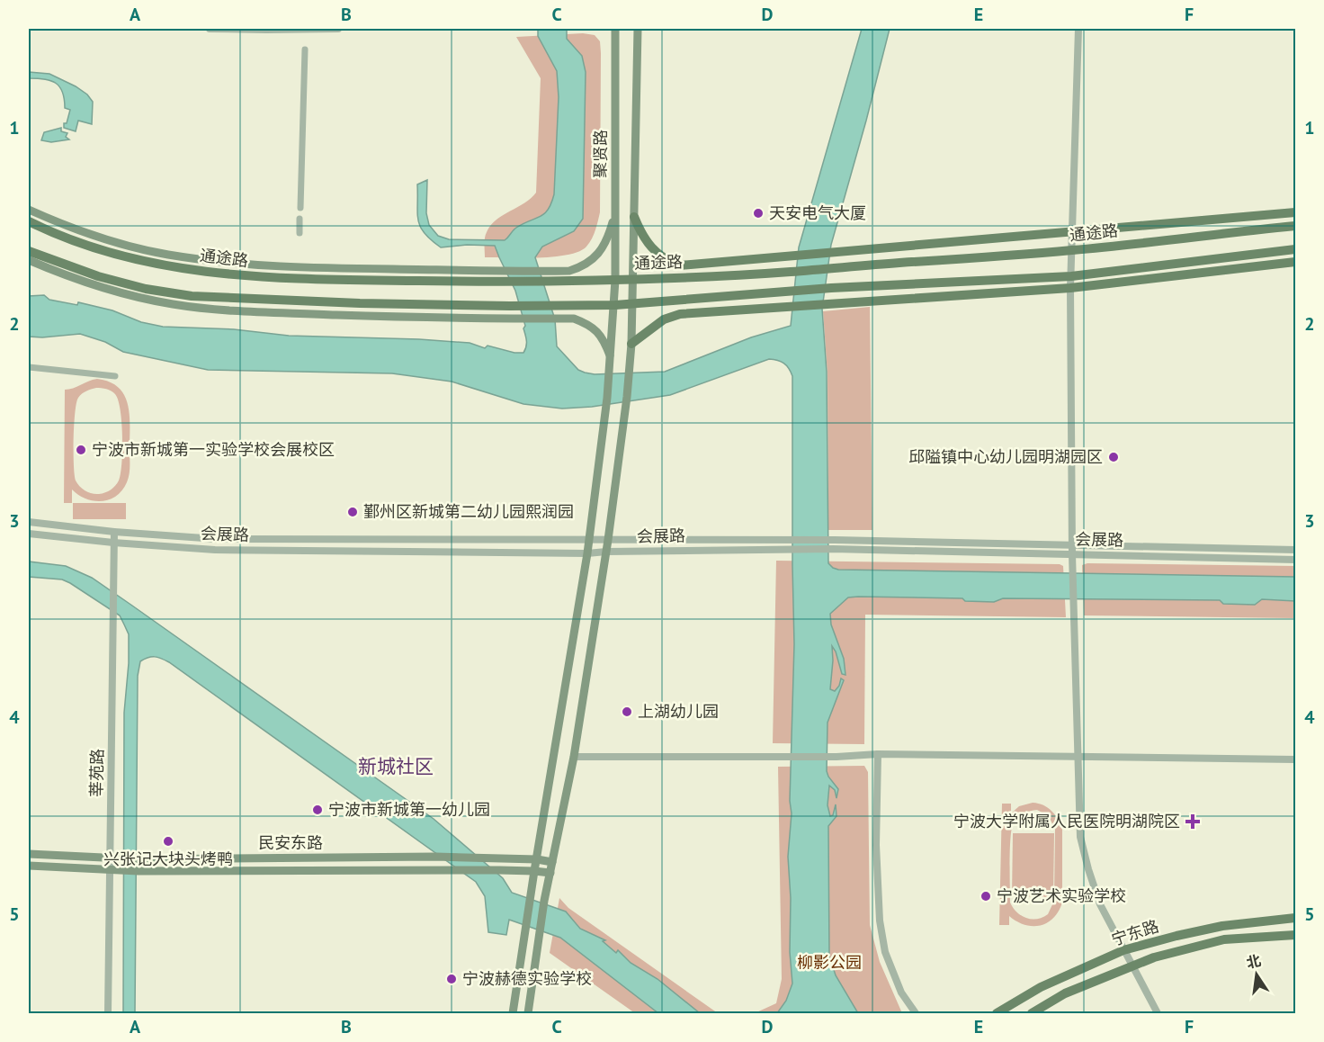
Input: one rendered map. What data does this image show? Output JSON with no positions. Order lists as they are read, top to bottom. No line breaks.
{"streets":{"main road":["聚贤路","通途路","民安东路","宁东路"],"street":["会展路","莘苑路"]},"crossings":[["聚贤路","通途路"],["聚贤路","会展路"],["聚贤路","民安东路"],["会展路","莘苑路"],["莘苑路","民安东路"]],"districts":["新城社区"],"parks":["柳影公园"],"places":{"other":["天安电气大厦","宁波市新城第一实验学校会展校区","邱隘镇中心幼儿园明湖园区","鄞州区新城第二幼儿园熙润园","上湖幼儿园","宁波市新城第一幼儿园","兴张记大块头烤鸭","宁波艺术实验学校","宁波赫德实验学校"],"health":["宁波大学附属人民医院明湖院区"]},"north":"top","grid":{"columns":["A","B","C","D","E","F"],"rows":["1","2","3","4","5"]}}
